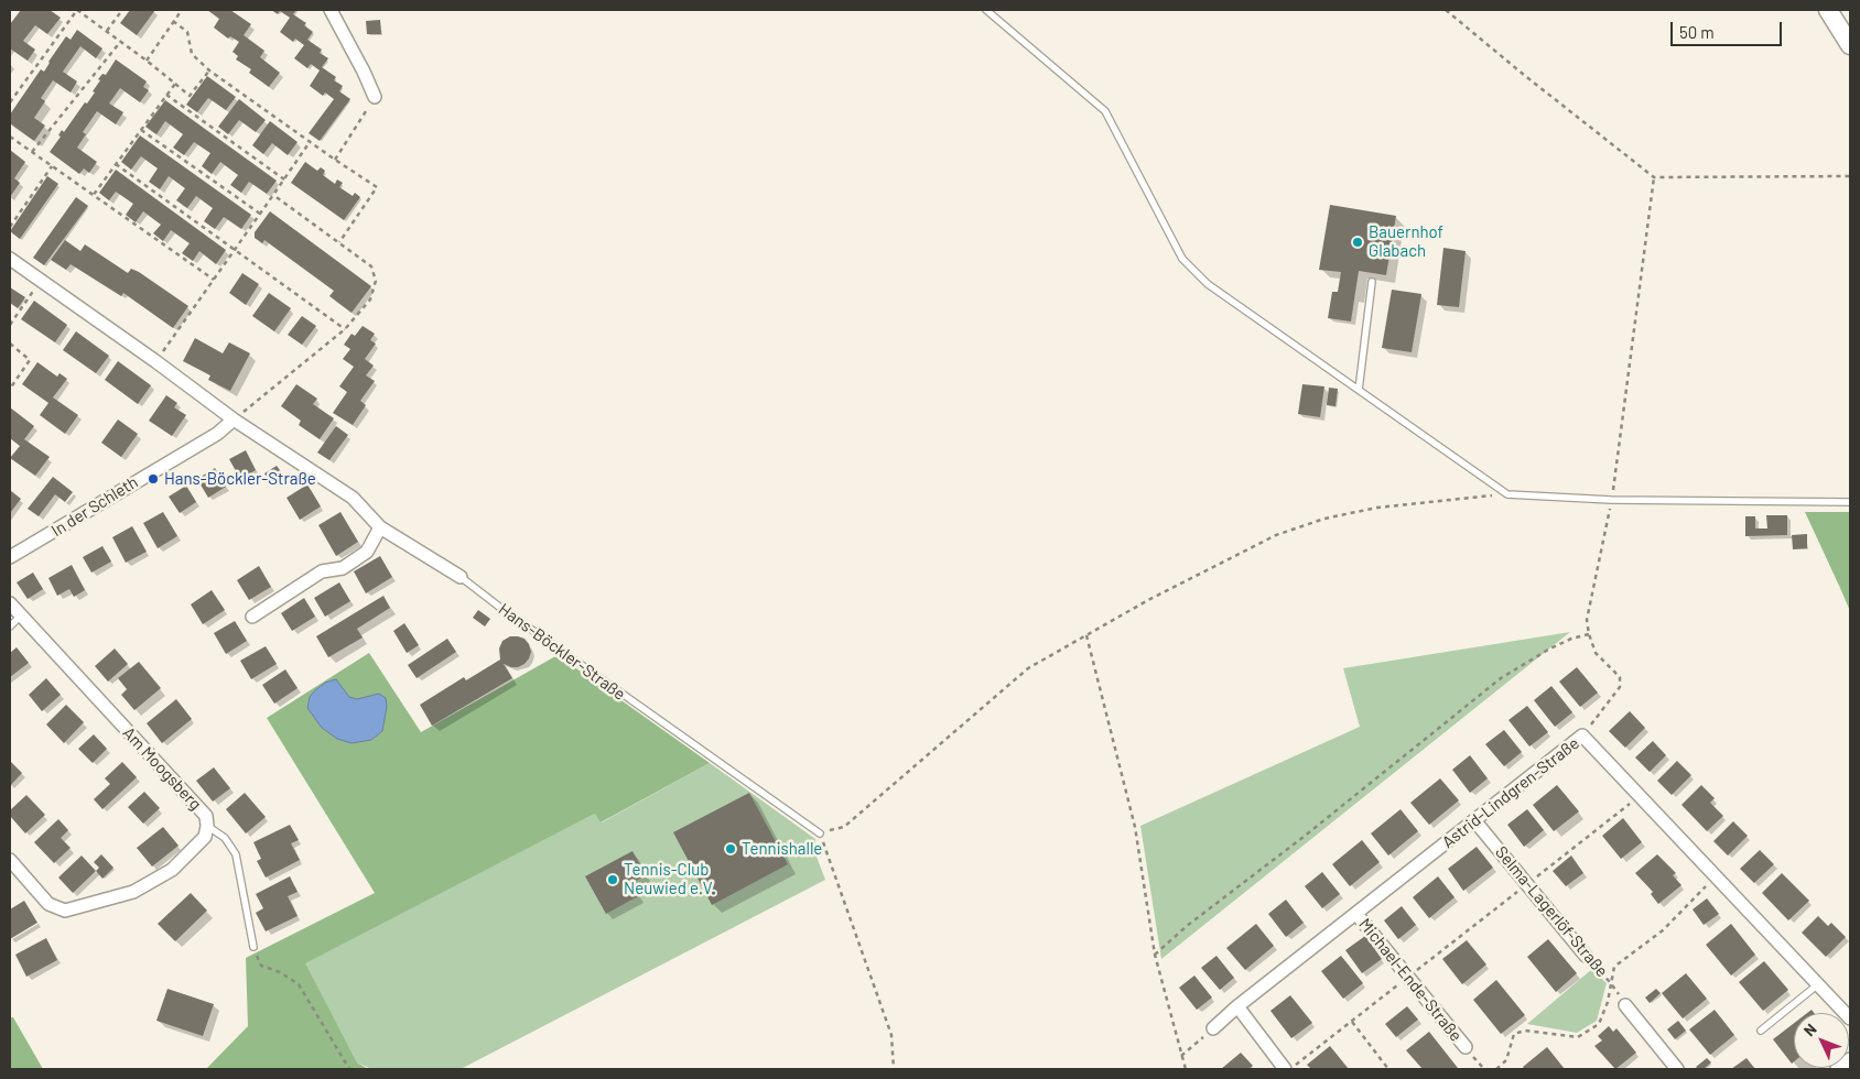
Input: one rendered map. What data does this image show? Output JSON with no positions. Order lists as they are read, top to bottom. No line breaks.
{"streets":{"street":["In der Schleth","Hans-Böckler-Straße","Am Moogsberg","Astrid-Lindgren-Straße","Selma-Lagerlöf-Straße","Michael-Ende-Straße"]},"crossings":[["In der Schleth","Hans-Böckler-Straße"],["Astrid-Lindgren-Straße","Selma-Lagerlöf-Straße"],["Astrid-Lindgren-Straße","Michael-Ende-Straße"]],"places":["Bauernhof Glabach","Hans-Böckler-Straße","Tennishalle","Tennis-Club Neuwied e.V."],"scale_bar":"50 m","north":"top left"}
